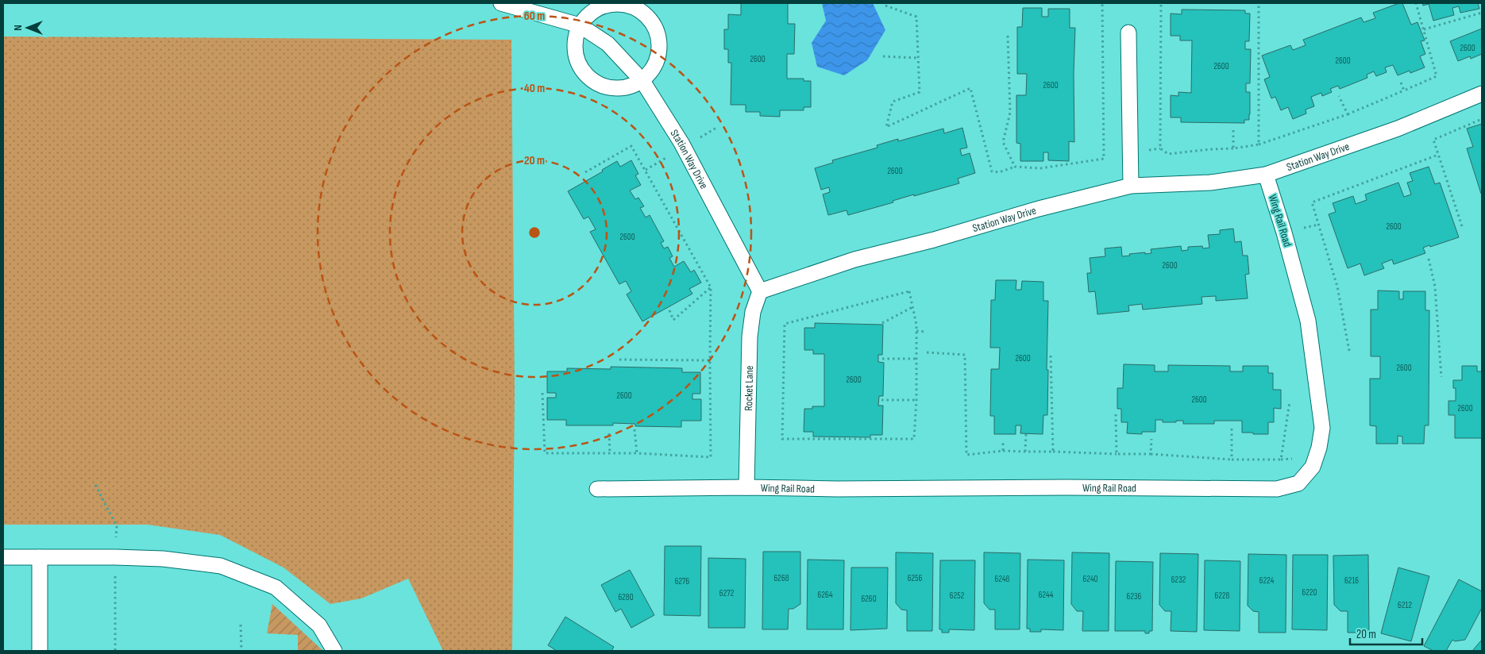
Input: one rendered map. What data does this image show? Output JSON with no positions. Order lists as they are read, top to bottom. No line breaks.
{"streets":{"lane":["Station Way Drive","Wing Rail Road","Rocket Lane"]},"crossings":[["Station Way Drive","Wing Rail Road"],["Station Way Drive","Rocket Lane"],["Wing Rail Road","Rocket Lane"]],"house_numbers":["2600","2600","2600","2600","2600","2600","2600","2600","2600","2600","2600","2600","2600","2600","2600","6268","6256","6248","6240","6232","6224","6216","6276","6220","6272","6264","6244","6252","6228","6236","6280","6260","6212"],"scale_bar":"20 m","north":"left","rings":["60 m","40 m","20 m"]}
